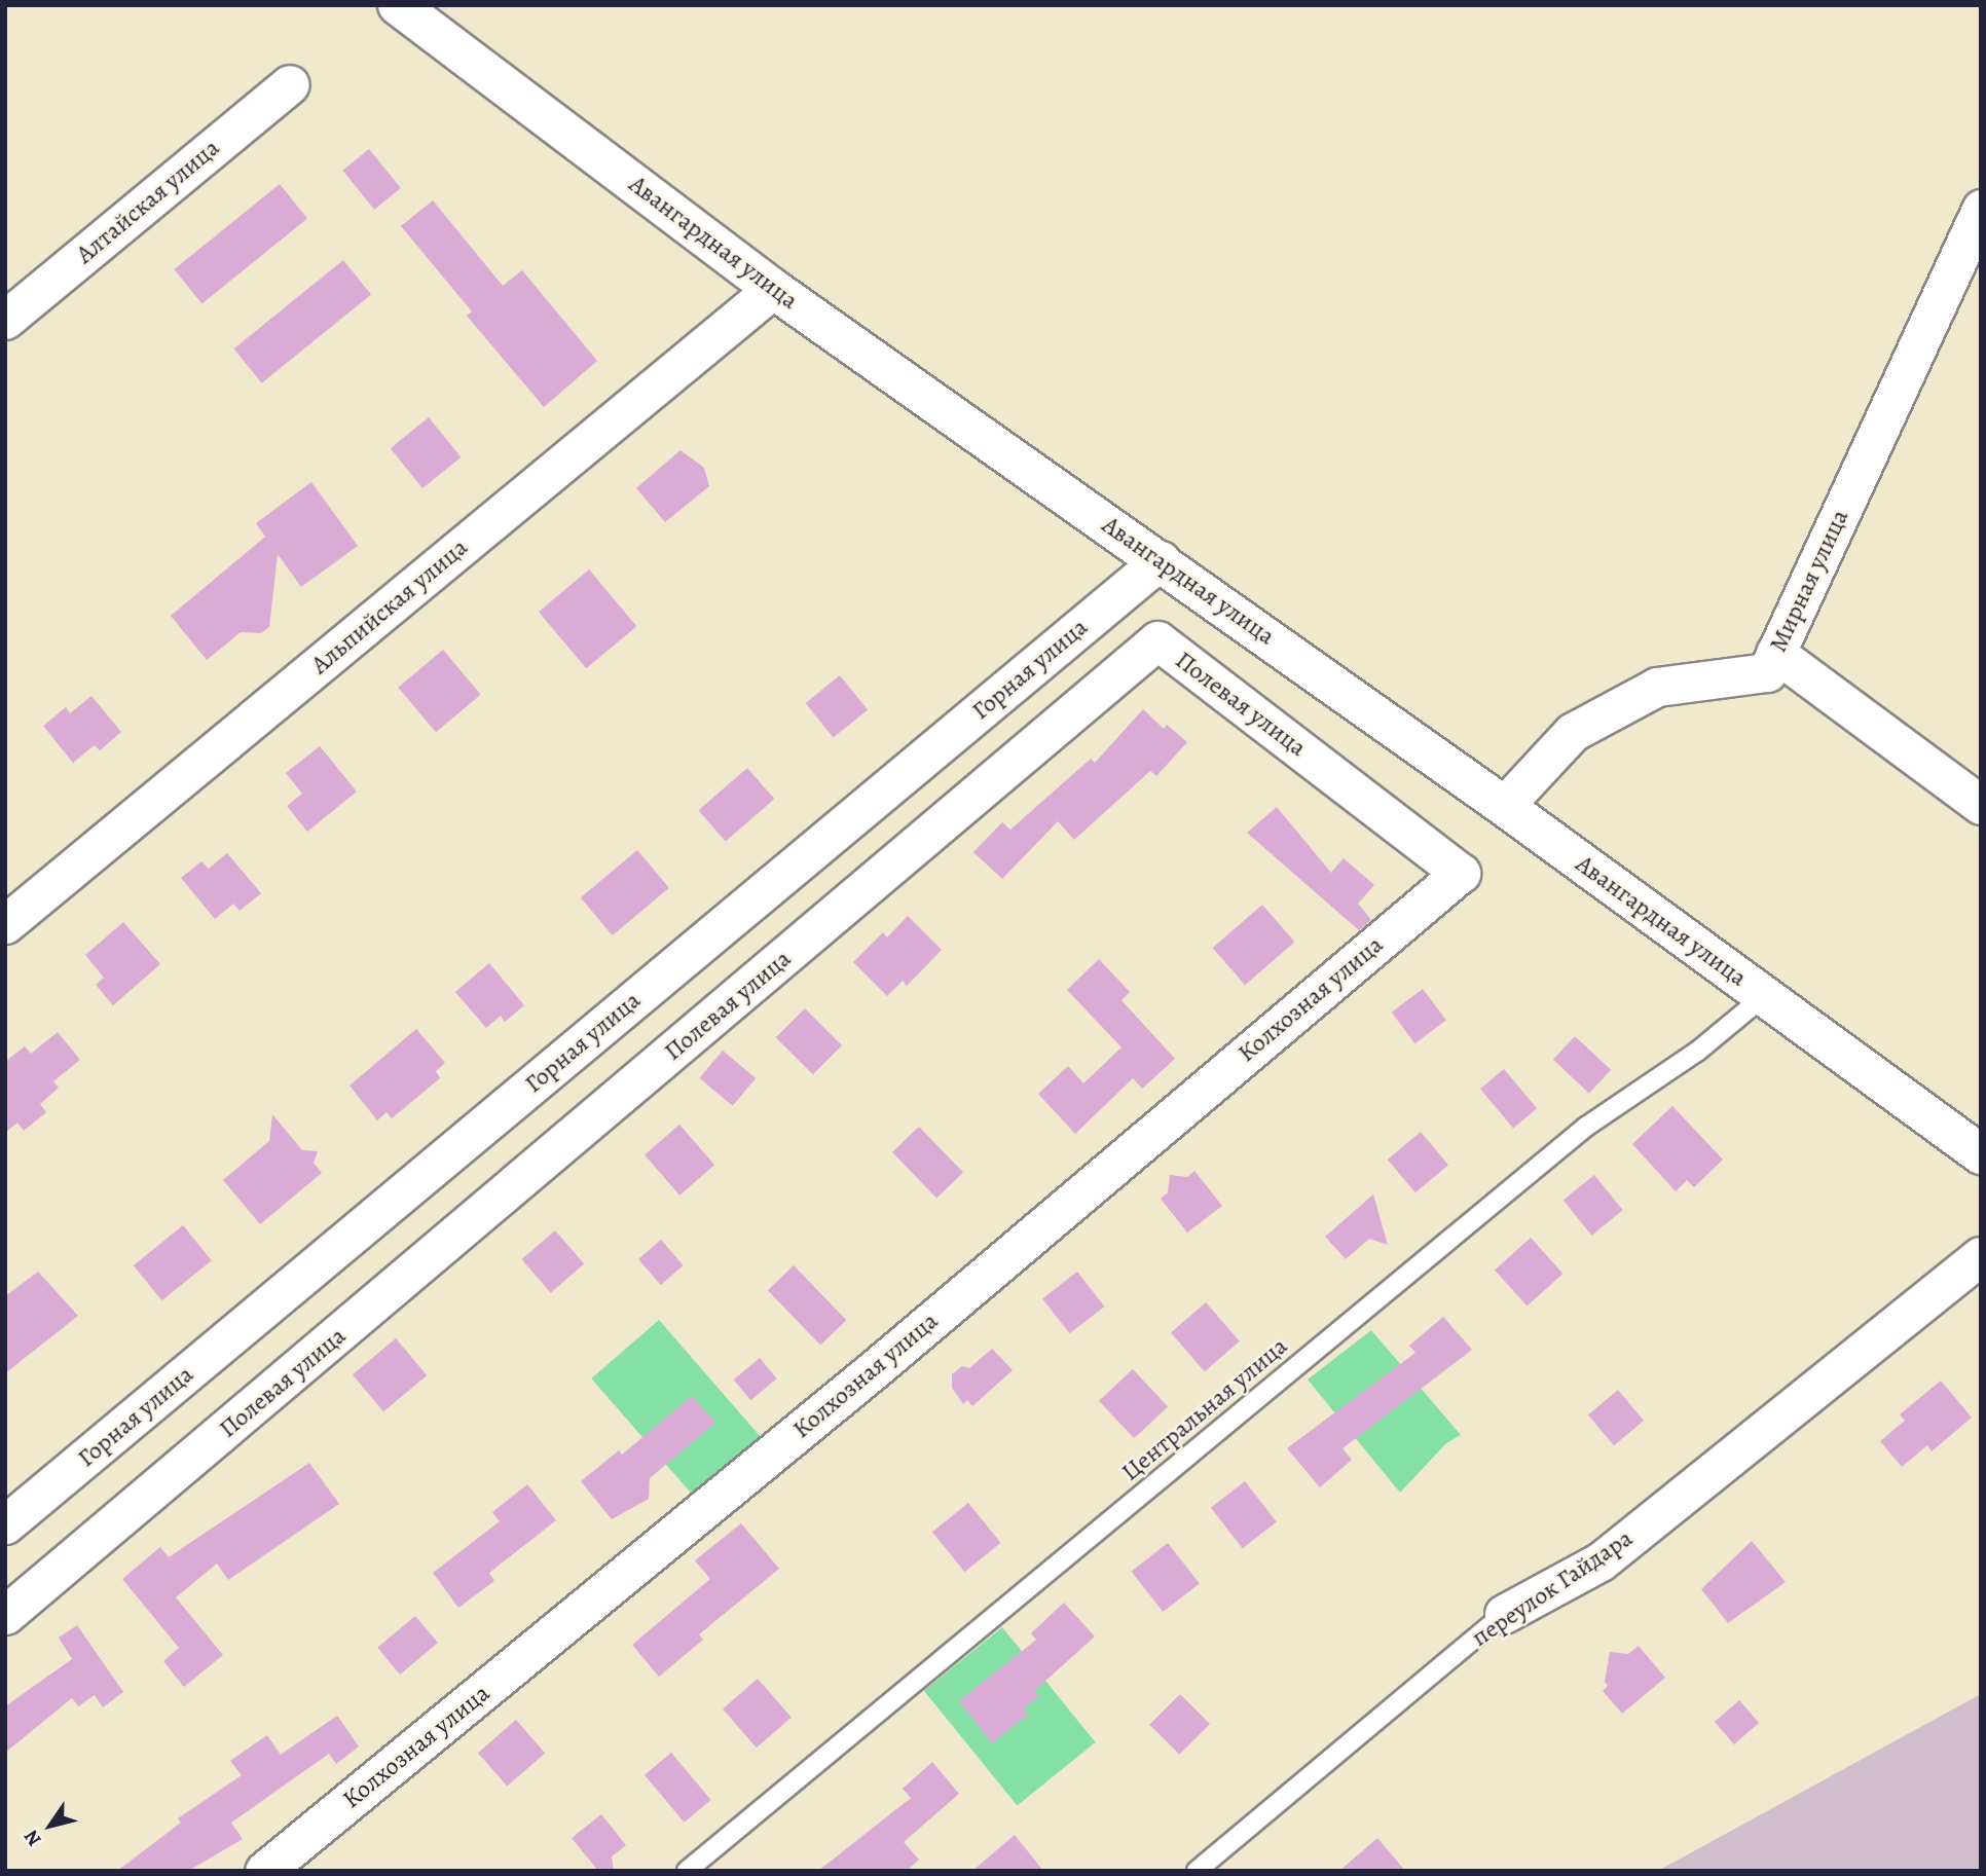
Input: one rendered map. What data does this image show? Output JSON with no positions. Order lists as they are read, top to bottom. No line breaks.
{"streets":{"main road":["Авангардная улица"],"street":["Алтайская улица","Мирная улица","Альпийская улица","Горная улица","Полевая улица","Колхозная улица","переулок Гайдара"],"lane":["Центральная улица"]},"crossings":[["Авангардная улица","Мирная улица"],["Авангардная улица","Альпийская улица"],["Авангардная улица","Горная улица"],["Авангардная улица","Центральная улица"],["Полевая улица","Колхозная улица"]],"north":"bottom left"}
